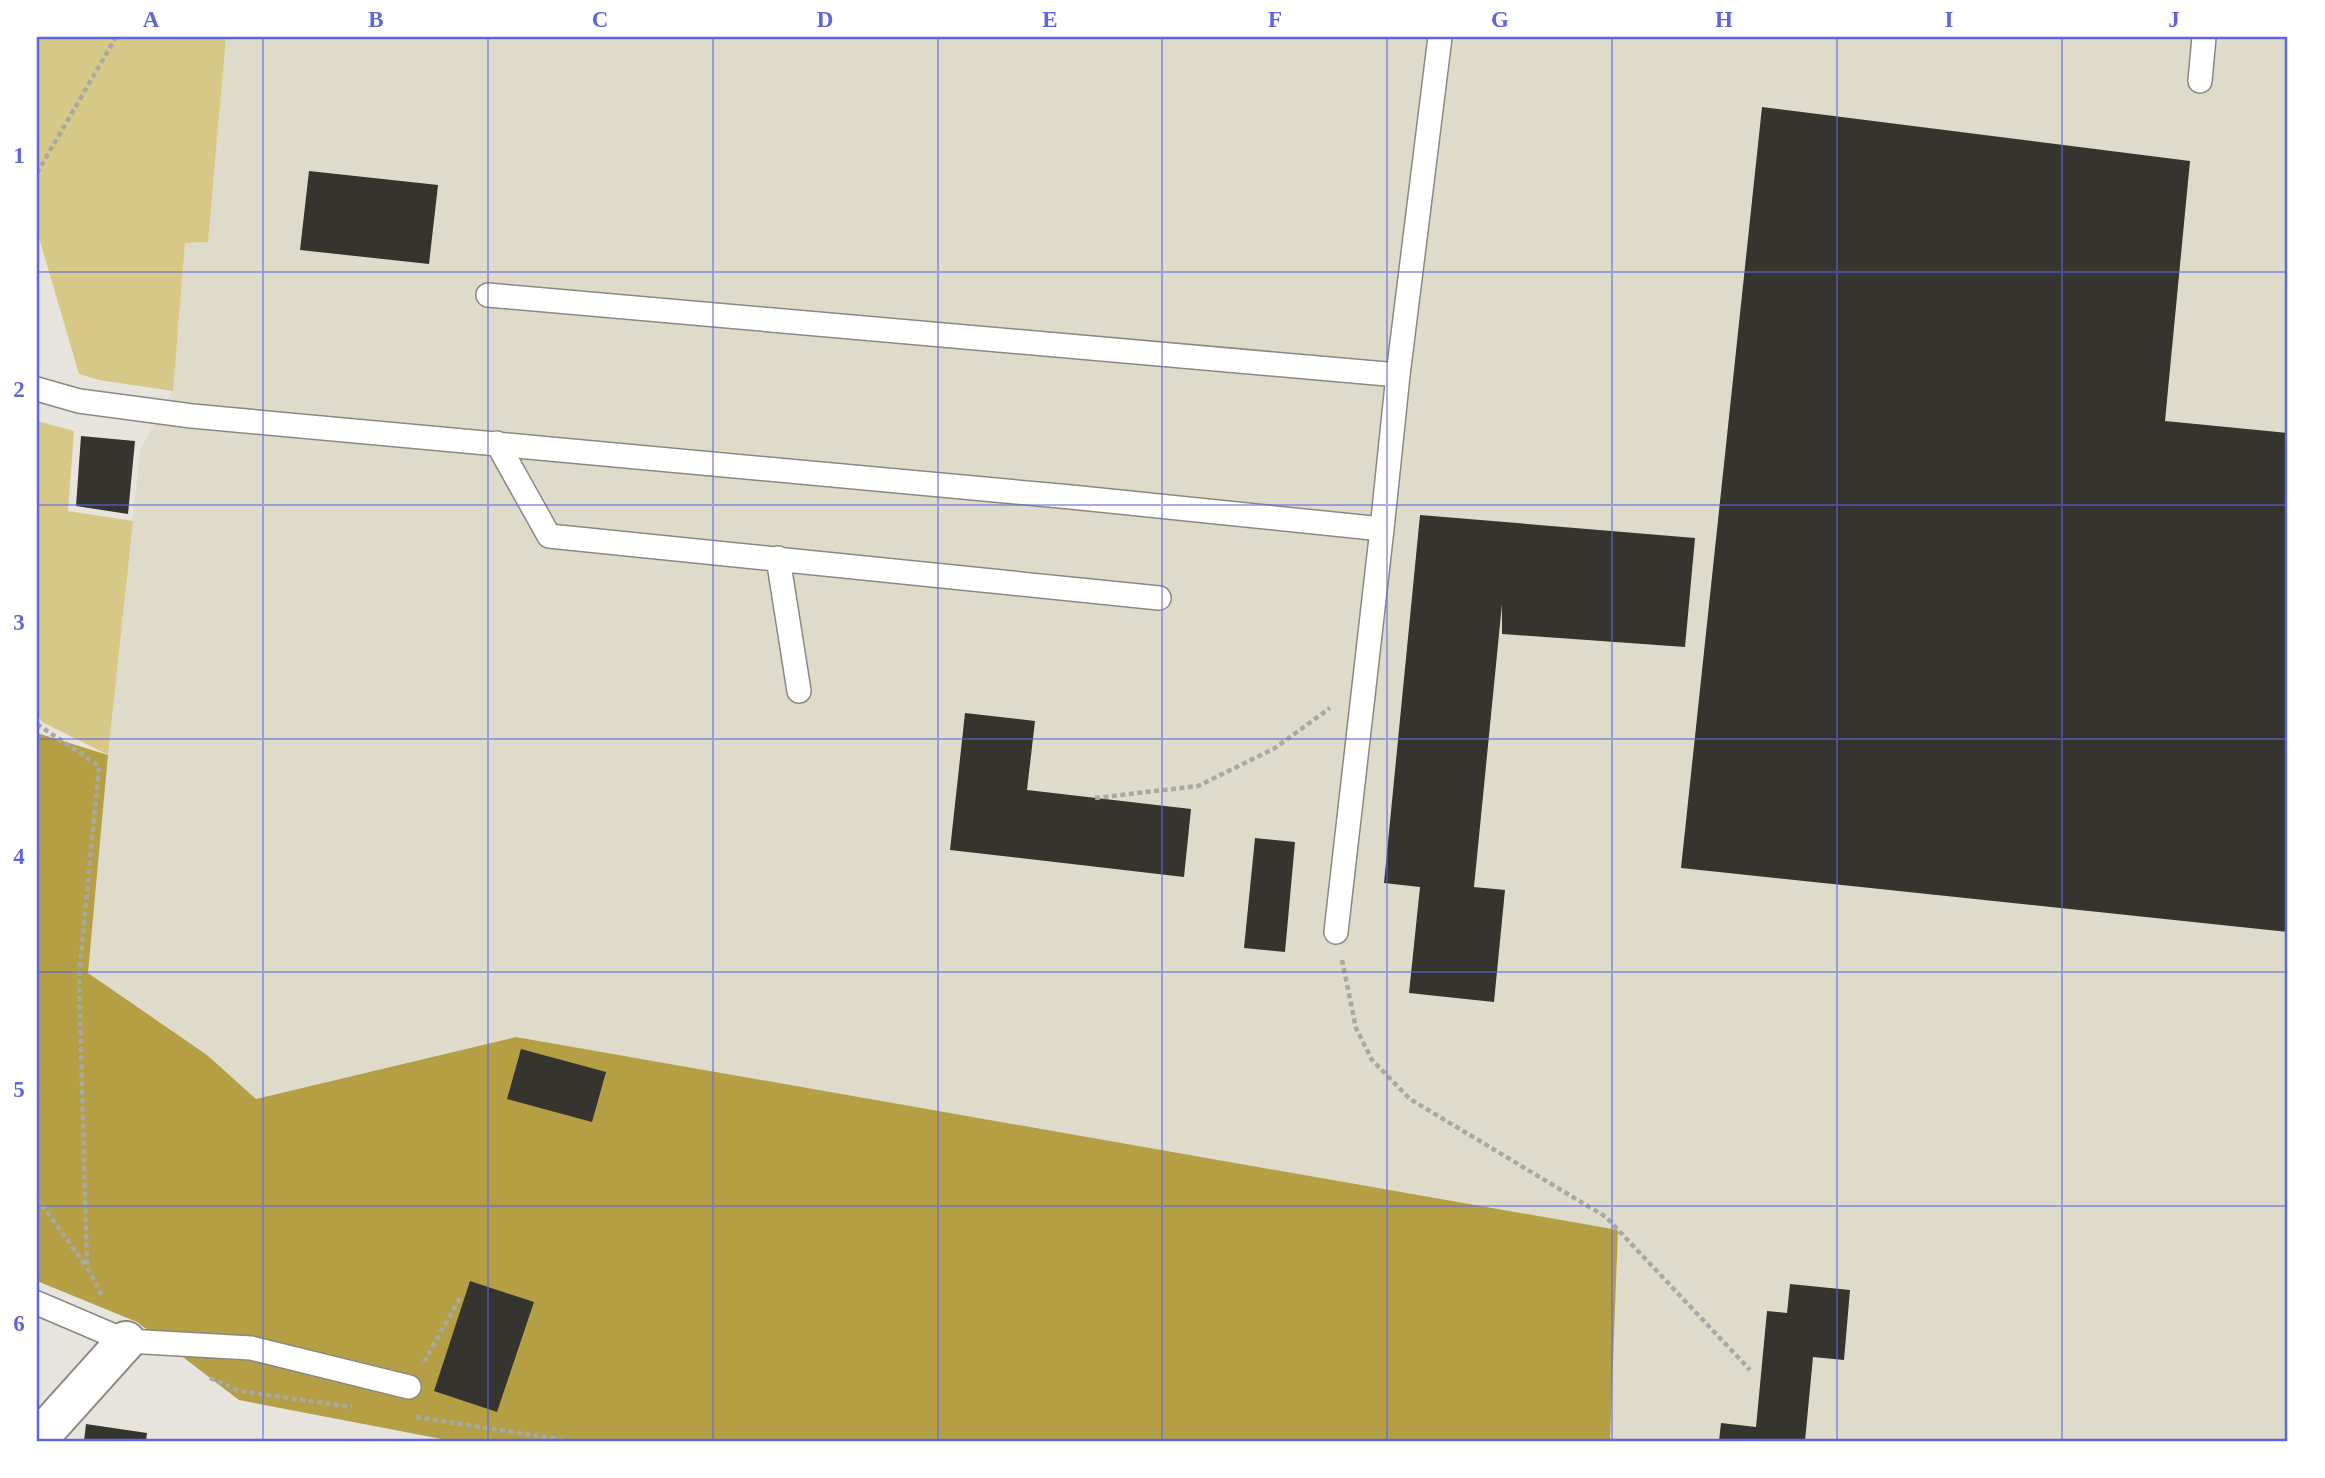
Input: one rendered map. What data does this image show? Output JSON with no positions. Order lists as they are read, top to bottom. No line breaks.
{"grid":{"columns":["A","B","C","D","E","F","G","H","I","J"],"rows":["1","2","3","4","5","6"]}}
